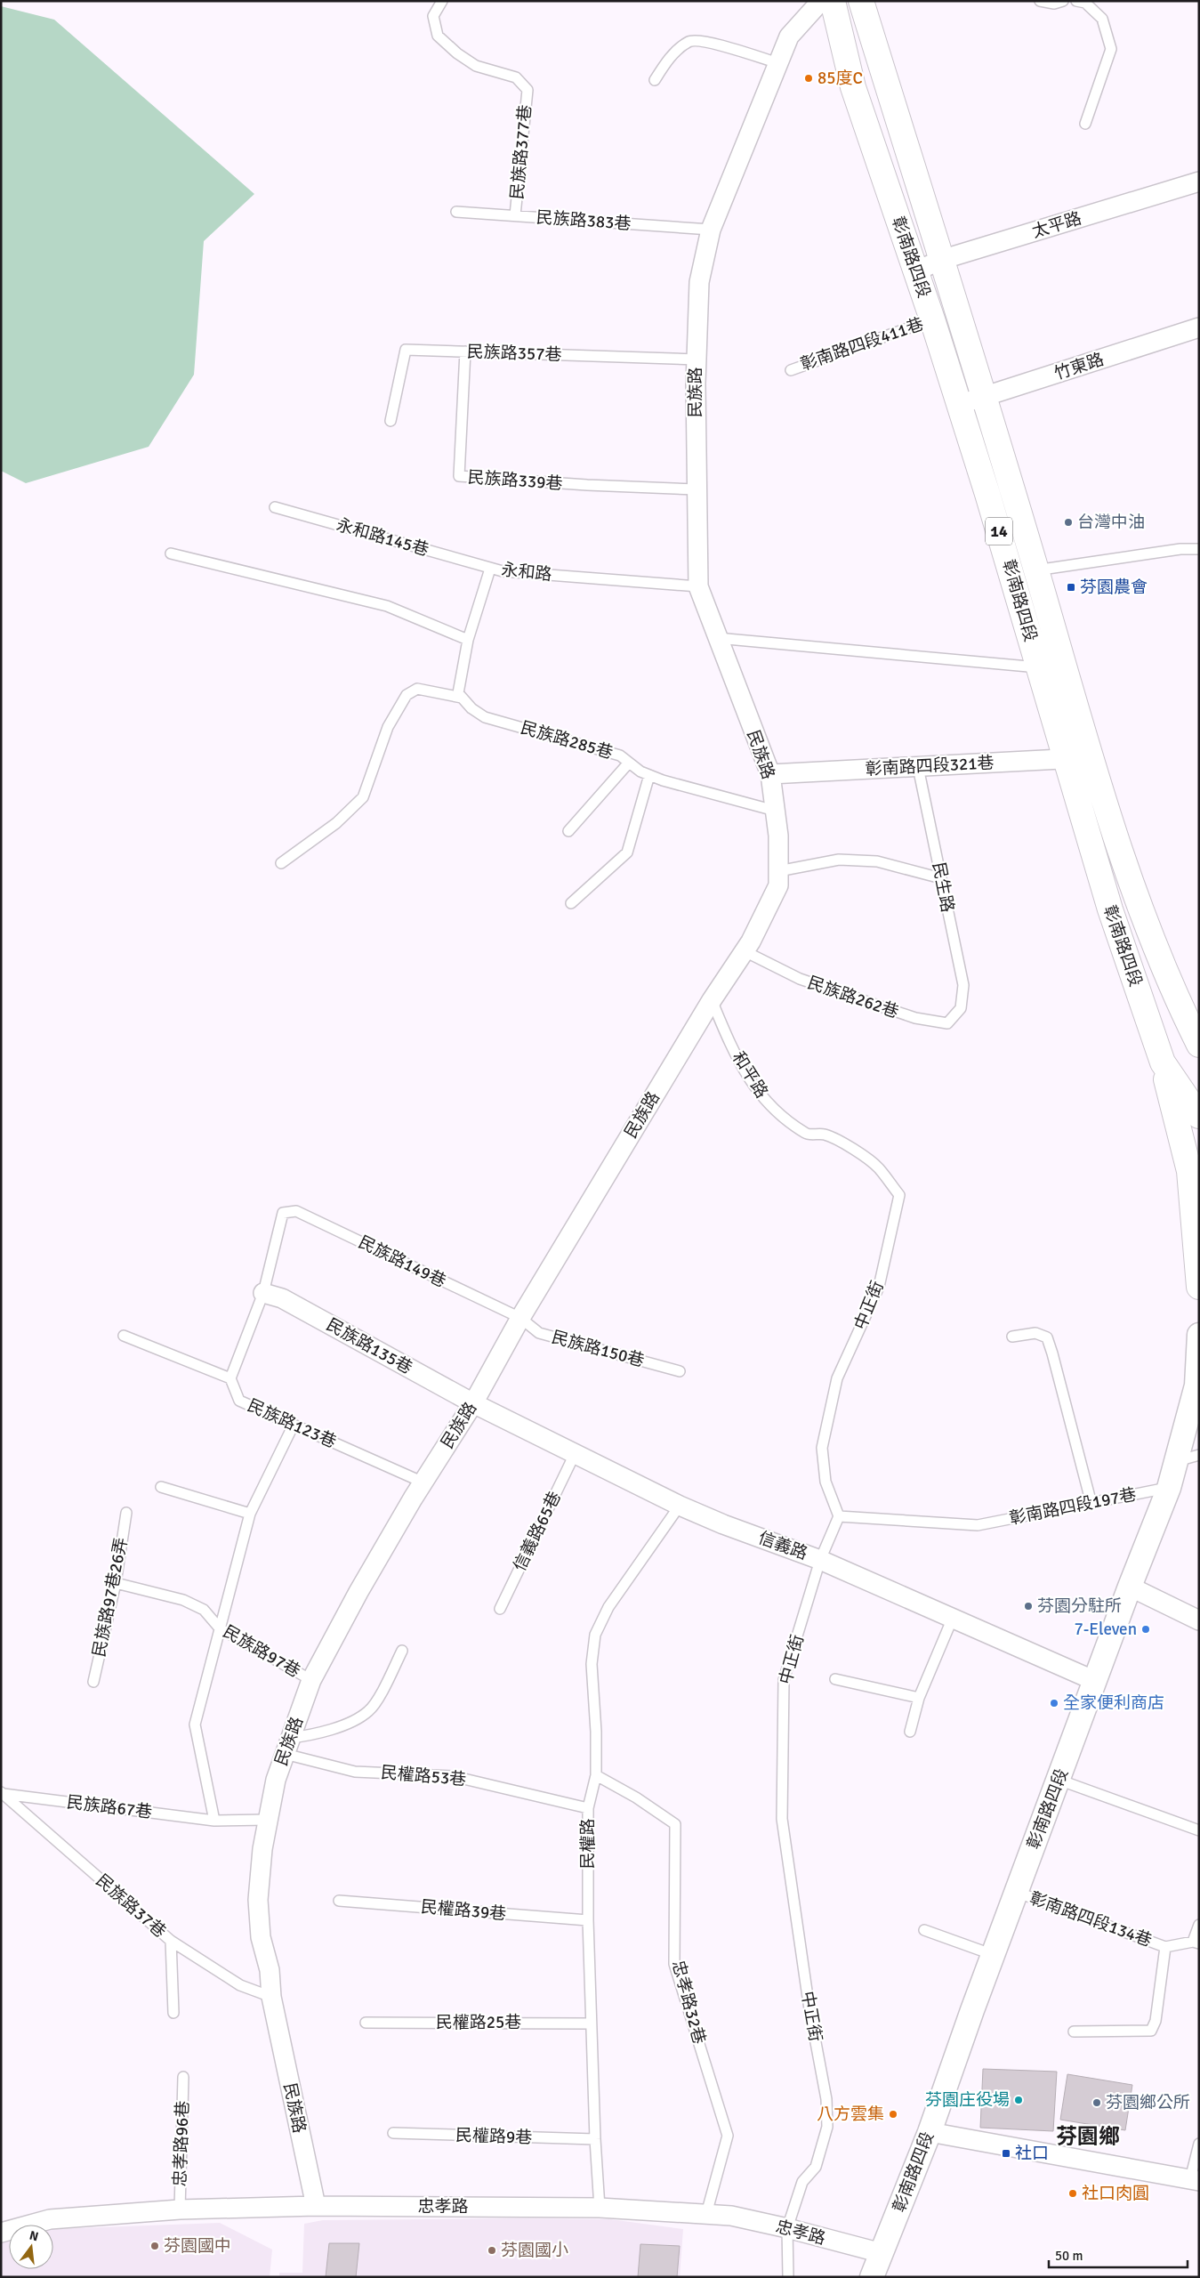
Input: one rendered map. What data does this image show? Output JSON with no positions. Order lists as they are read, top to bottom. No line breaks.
{"streets":{"main road":["彰南路四段","14"],"street":["太平路","竹東路","民族路","彰南路四段321巷","民族路135巷","信義路","忠孝路"],"lane":["民族路377巷","民族路383巷","彰南路四段411巷","民族路357巷","民族路339巷","永和路145巷","永和路","民族路285巷","民生路","民族路262巷","和平路","民族路149巷","中正街","民族路150巷","民族路123巷","彰南路四段197巷","信義路65巷","民族路97巷26弄","民族路97巷","民權路53巷","民族路67巷","民權路","民族路37巷","民權路39巷","彰南路四段134巷","忠孝路32巷","民權路25巷","民權路9巷","忠孝路96巷"]},"crossings":[["民族路377巷","民族路383巷"],["民族路383巷","民族路"],["太平路","彰南路四段"],["彰南路四段","彰南路四段411巷"],["彰南路四段","竹東路"],["彰南路四段","彰南路四段321巷"],["彰南路四段","彰南路四段197巷"],["彰南路四段","信義路"],["彰南路四段","彰南路四段134巷"],["彰南路四段","忠孝路"],["民族路357巷","民族路"],["民族路357巷","民族路339巷"],["民族路","民族路339巷"],["民族路","永和路"],["民族路","民族路285巷"],["民族路","彰南路四段321巷"],["民族路","民族路262巷"],["民族路","和平路"],["民族路","民族路149巷"],["民族路","民族路135巷"],["民族路","民族路150巷"],["民族路","民族路123巷"],["民族路","信義路"],["民族路","民族路97巷"],["民族路","民權路53巷"],["民族路","民族路67巷"],["民族路","民族路37巷"],["民族路","忠孝路"],["永和路145巷","永和路"],["永和路","民族路285巷"],["彰南路四段321巷","民生路"],["民生路","民族路262巷"],["和平路","中正街"],["民族路149巷","民族路135巷"],["民族路149巷","民族路150巷"],["中正街","彰南路四段197巷"],["中正街","信義路"],["中正街","忠孝路"],["民族路135巷","信義路"],["信義路65巷","信義路"],["信義路","民權路"],["民族路97巷26弄","民族路97巷"],["民權路53巷","民權路"],["民族路67巷","民族路37巷"],["民權路","民權路39巷"],["民權路","忠孝路32巷"],["民權路","民權路25巷"],["民權路","民權路9巷"],["民權路","忠孝路"],["忠孝路32巷","忠孝路"],["忠孝路96巷","忠孝路"]],"districts":["芬園鄉"],"places":{"other":["85度C","台灣中油","芬園分駐所","7-Eleven","全家便利商店","芬園庄役場","芬園鄉公所","八方雲集","社口肉圓","芬園國中","芬園國小"],"transit":["芬園農會","社口"]},"scale_bar":"50 m","north":"top"}
